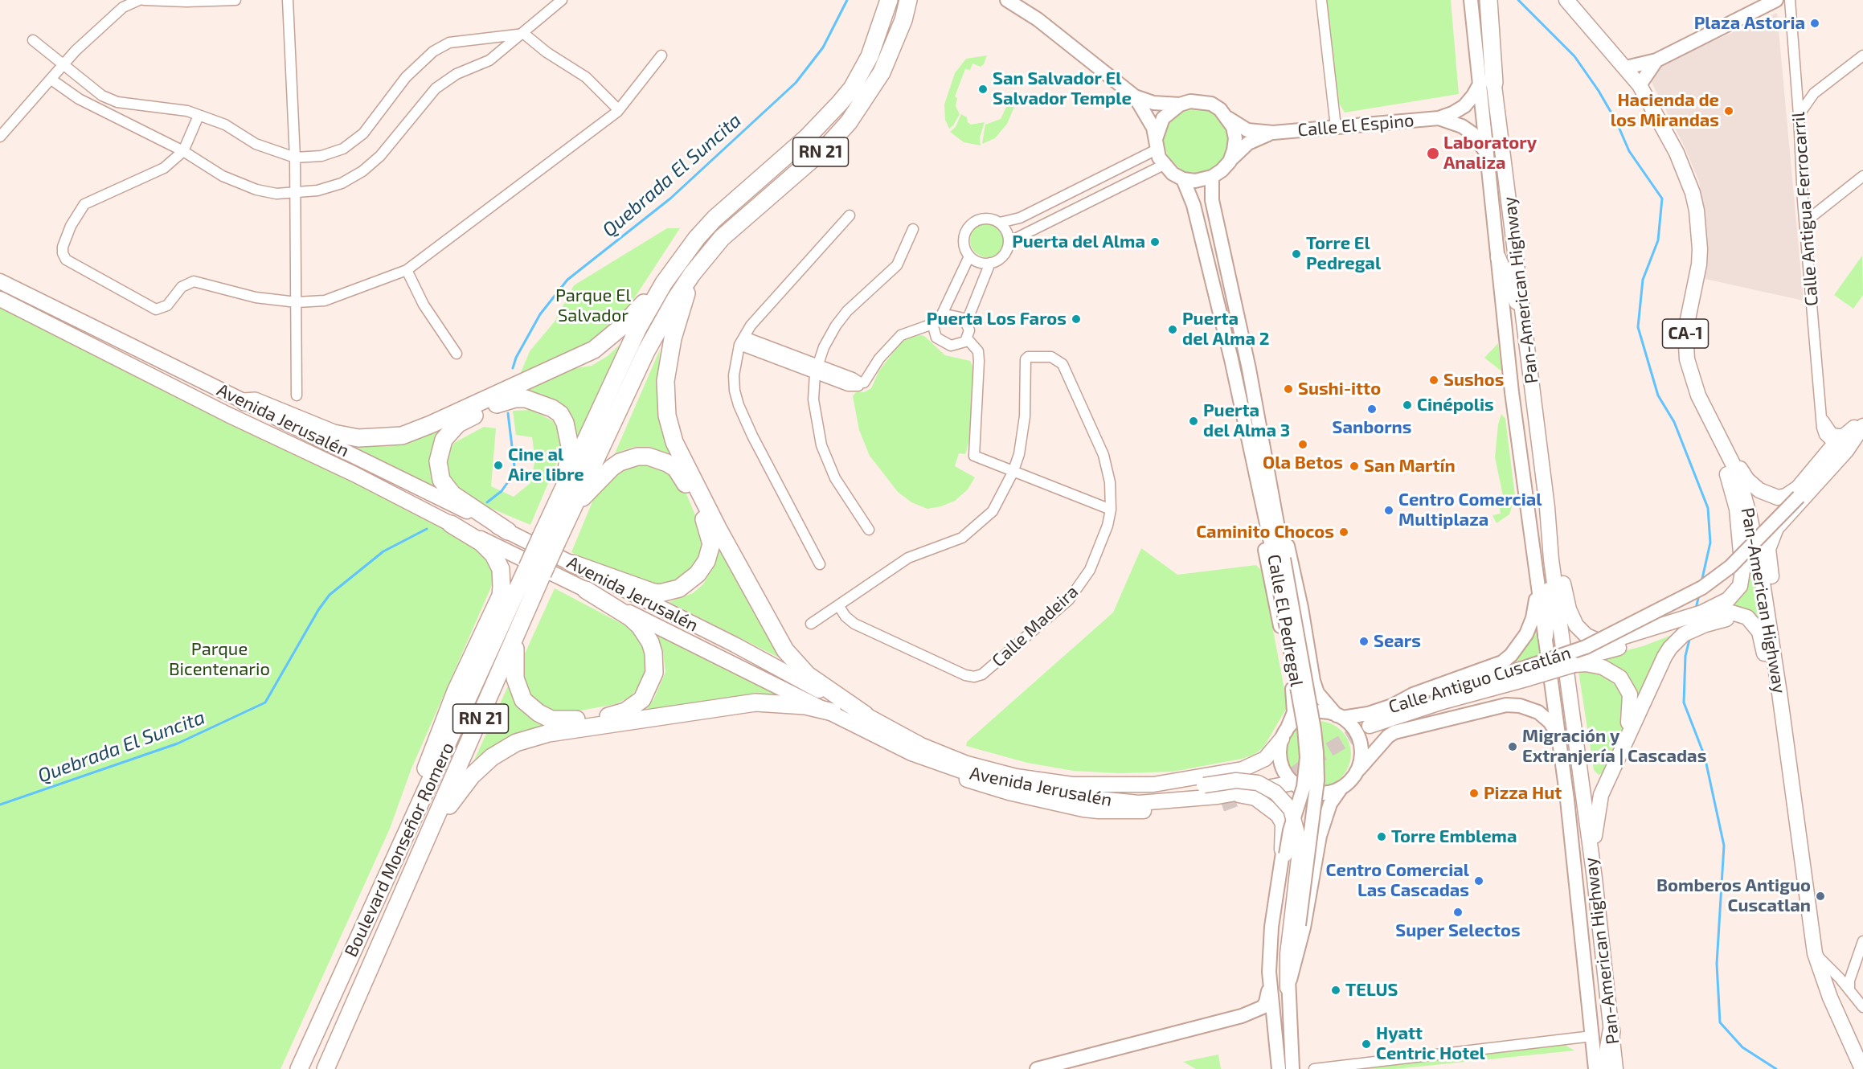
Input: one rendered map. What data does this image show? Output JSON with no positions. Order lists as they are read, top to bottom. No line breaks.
{"streets":{"highway":["RN 21","Boulevard Monseñor Romero"],"main road":["Calle El Espino","Pan-American Highway","CA-1","Avenida Jerusalén","Calle El Pedregal","Calle Antiguo Cuscatlán"],"street":["Calle Antigua Ferrocarril","Calle Madeira"]},"crossings":[["Calle El Espino","Pan-American Highway"],["Calle El Espino","Calle El Pedregal"],["Calle Antigua Ferrocarril","Calle Antiguo Cuscatlán"],["Avenida Jerusalén","Calle Antiguo Cuscatlán"]],"water":["Quebrada El Suncita"],"parks":["Parque El Salvador","Parque Bicentenario"],"places":["Plaza Astoria","San Salvador El Salvador Temple","Hacienda de los Mirandas","Laboratory Analiza","Puerta del Alma","Torre El Pedregal","Puerta Los Faros","Puerta del Alma 2","Sushos","Sushi-itto","Cinépolis","Sanborns","Puerta del Alma 3","Ola Betos","Cine al Aire libre","San Martín","Centro Comercial Multiplaza","Caminito Chocos","Sears","Migración y Extranjería | Cascadas","Pizza Hut","Torre Emblema","Centro Comercial Las Cascadas","Bomberos Antiguo Cuscatlan","Super Selectos","TELUS","Hyatt Centric Hotel"]}
